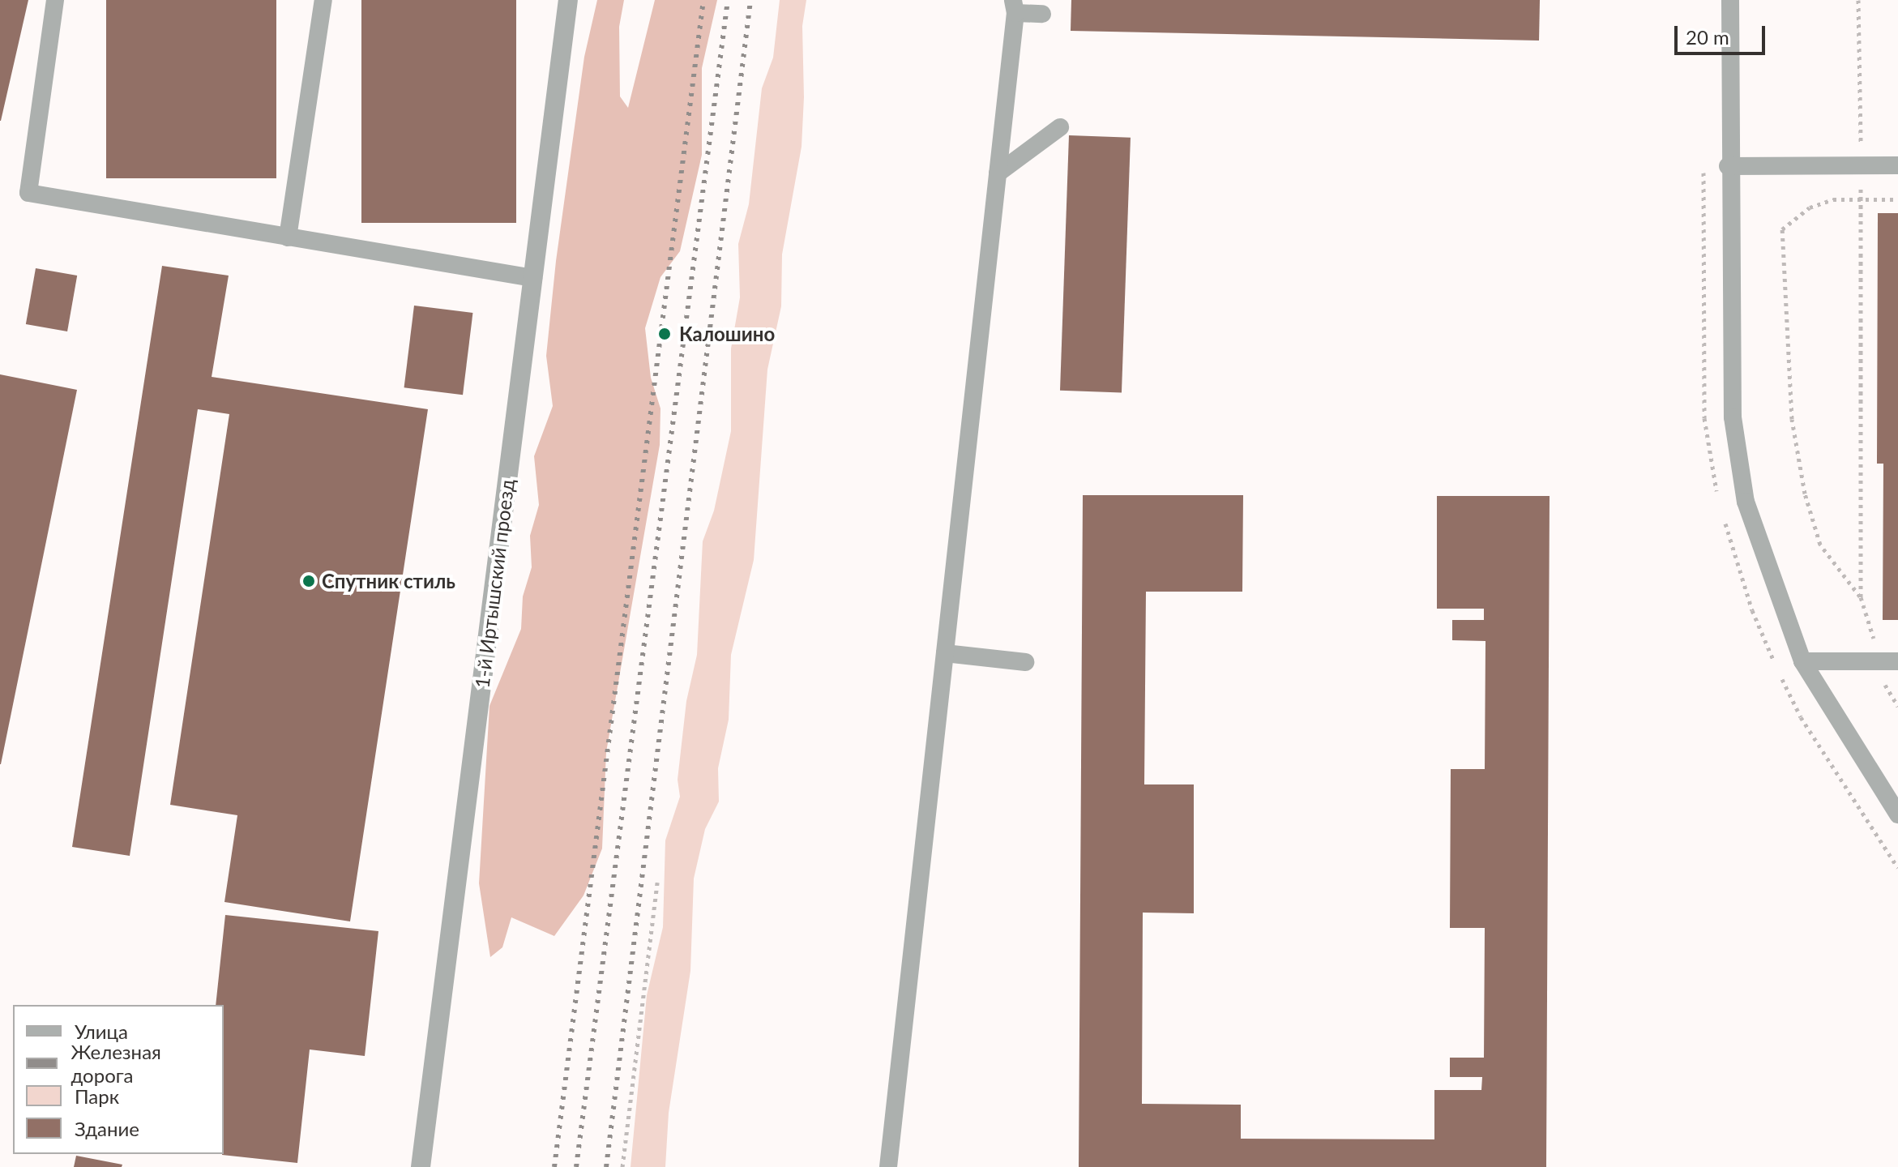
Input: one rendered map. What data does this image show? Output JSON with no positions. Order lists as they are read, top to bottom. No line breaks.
{"streets":{"street":["1-й Иртышский проезд"]},"places":["Калошино","Спутник стиль"],"legend":["Улица","Железная дорога","Парк","Здание"],"scale_bar":"20 m"}
